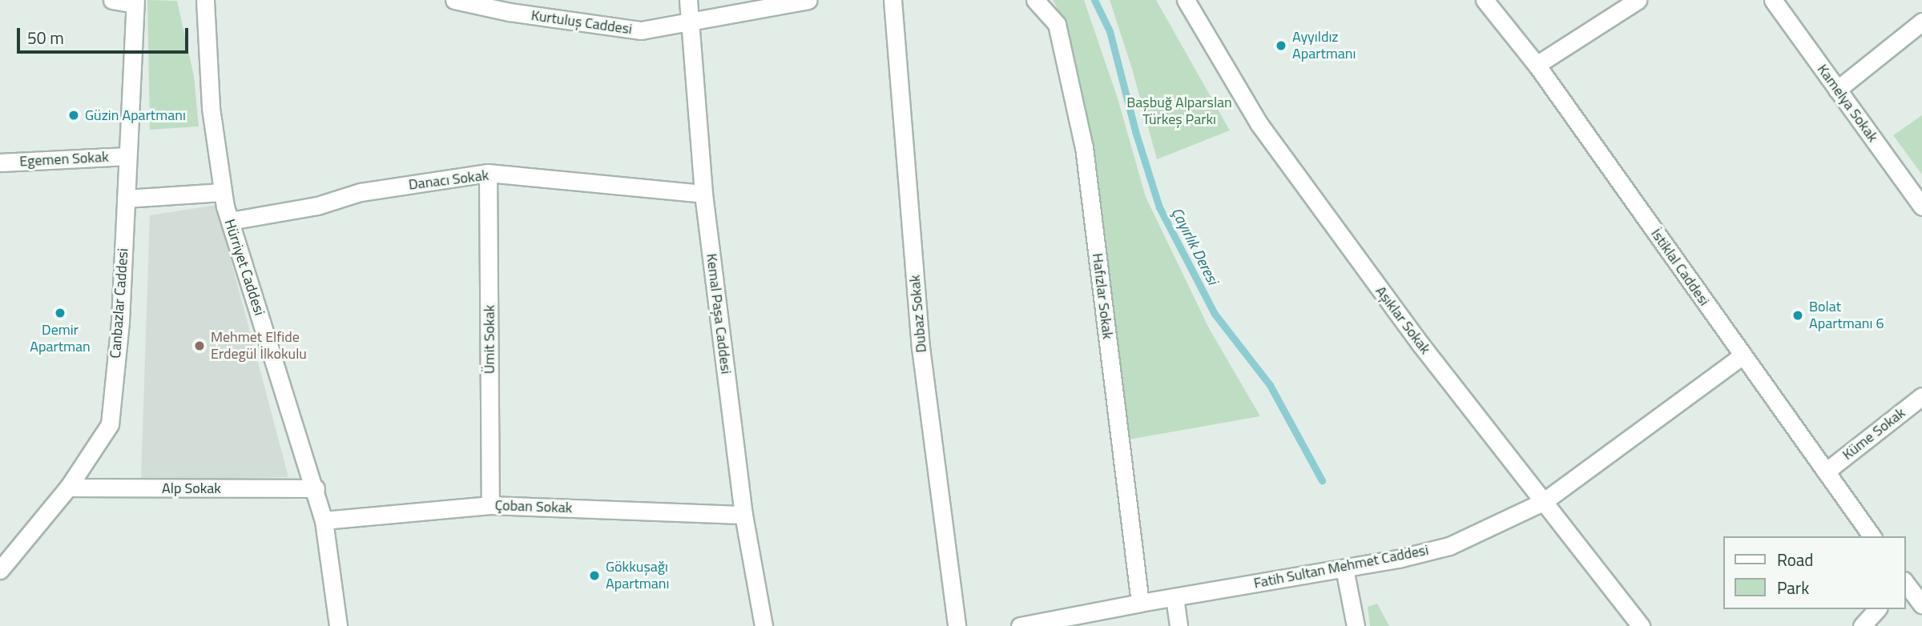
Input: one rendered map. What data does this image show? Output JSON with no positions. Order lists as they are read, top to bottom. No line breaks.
{"streets":{"street":["Kurtuluş Caddesi","Kamelya Sokak","Egemen Sokak","Danacı Sokak","Hürriyet Caddesi","İstiklal Caddesi","Hafızlar Sokak","Canbazlar Caddesi","Kemal Paşa Caddesi","Dubaz Sokak","Aşıklar Sokak","Ümit Sokak","Küme Sokak","Alp Sokak","Çoban Sokak","Fatih Sultan Mehmet Caddesi"]},"crossings":[["Kurtuluş Caddesi","Kemal Paşa Caddesi"],["Egemen Sokak","Canbazlar Caddesi"],["Danacı Sokak","Hürriyet Caddesi"],["Danacı Sokak","Kemal Paşa Caddesi"],["Danacı Sokak","Ümit Sokak"],["Hürriyet Caddesi","Alp Sokak"],["Hürriyet Caddesi","Çoban Sokak"],["İstiklal Caddesi","Küme Sokak"],["İstiklal Caddesi","Fatih Sultan Mehmet Caddesi"],["Hafızlar Sokak","Fatih Sultan Mehmet Caddesi"],["Canbazlar Caddesi","Alp Sokak"],["Kemal Paşa Caddesi","Çoban Sokak"],["Aşıklar Sokak","Fatih Sultan Mehmet Caddesi"],["Ümit Sokak","Çoban Sokak"]],"water":["Çayırlık Deresi"],"parks":["Başbuğ Alparslan Türkeş Parkı"],"places":["Ayyıldız Apartmanı","Güzin Apartmanı","Demir Apartman","Bolat Apartmanı 6","Mehmet Elfide Erdegül İlkokulu","Gökkuşağı Apartmanı"],"legend":["Road","Park"],"scale_bar":"50 m"}
